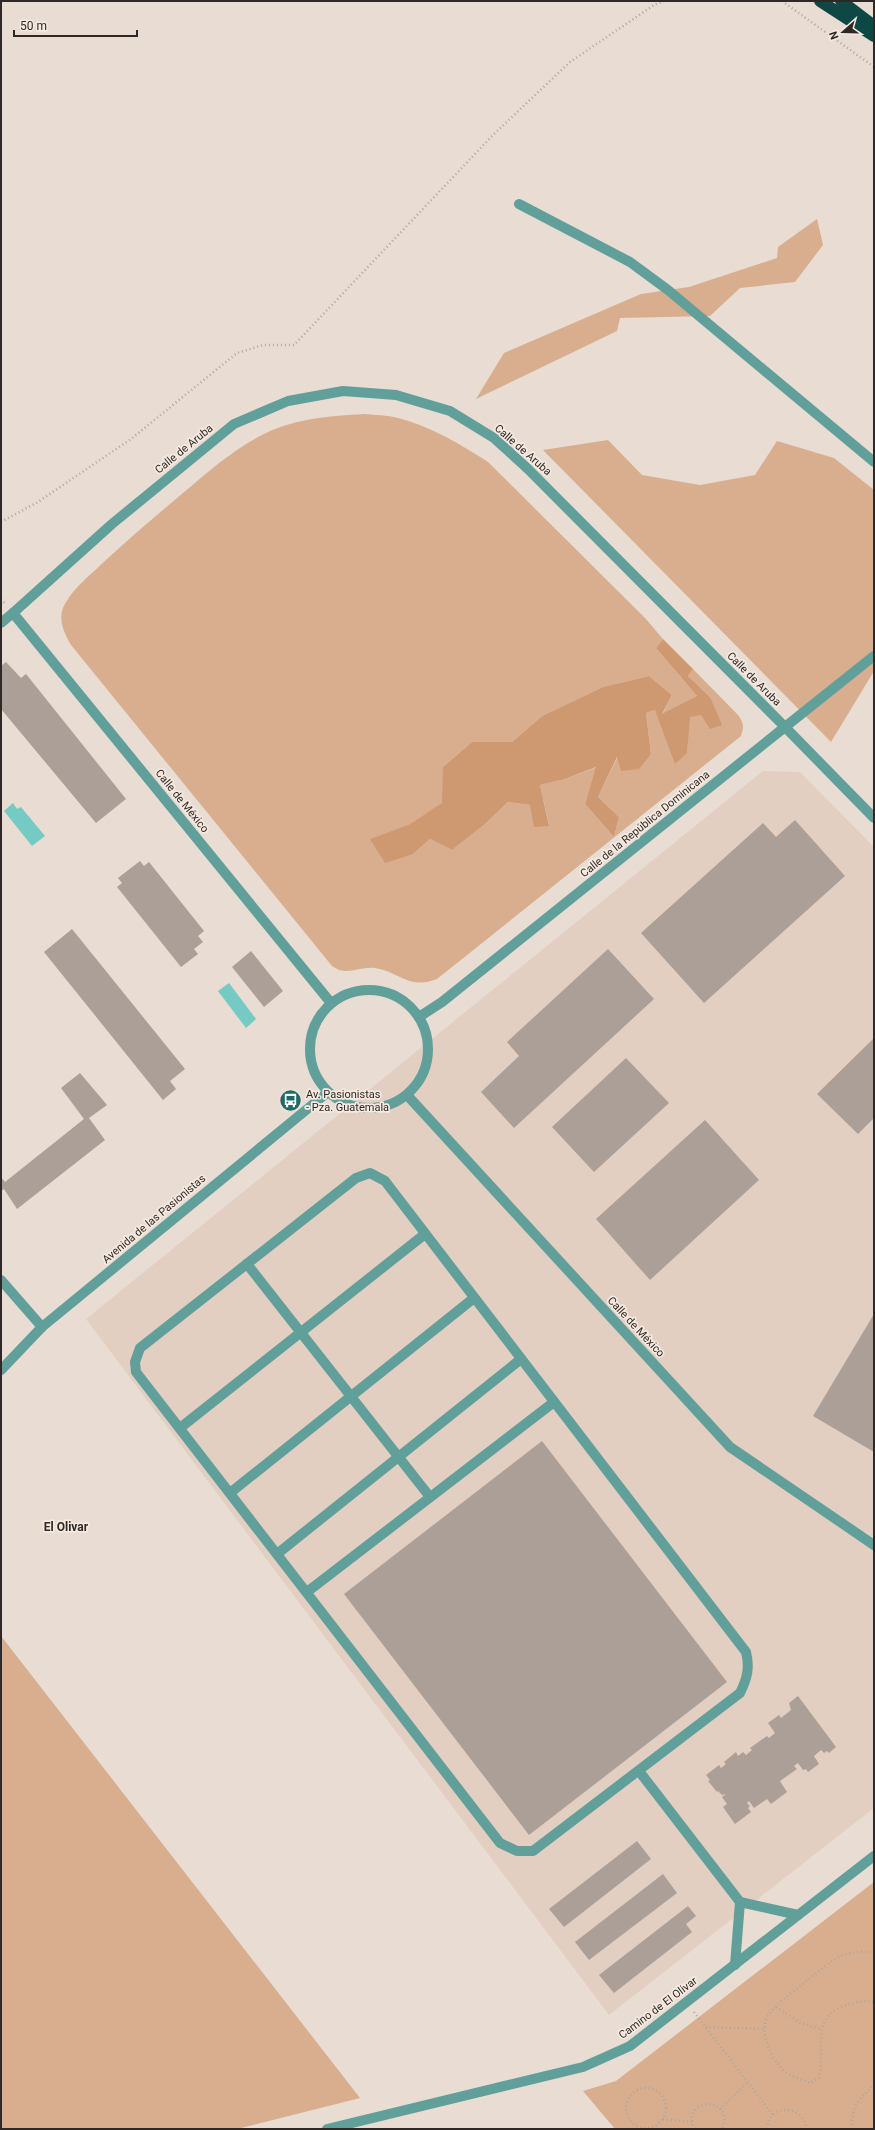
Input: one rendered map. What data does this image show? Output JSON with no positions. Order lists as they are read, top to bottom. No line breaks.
{"streets":{"street":["Calle de Aruba","Calle de México","Calle de la República Dominicana","Avenida de las Pasionistas","Camino de El Olivar"]},"crossings":[["Calle de Aruba","Calle de México"],["Calle de Aruba","Calle de la República Dominicana"],["Calle de México","Calle de la República Dominicana"],["Calle de México","Avenida de las Pasionistas"],["Calle de la República Dominicana","Avenida de las Pasionistas"]],"districts":["El Olivar"],"places":{"bus stop":["Av. Pasionistas - Pza. Guatemala"]},"scale_bar":"50 m","north":"left"}
